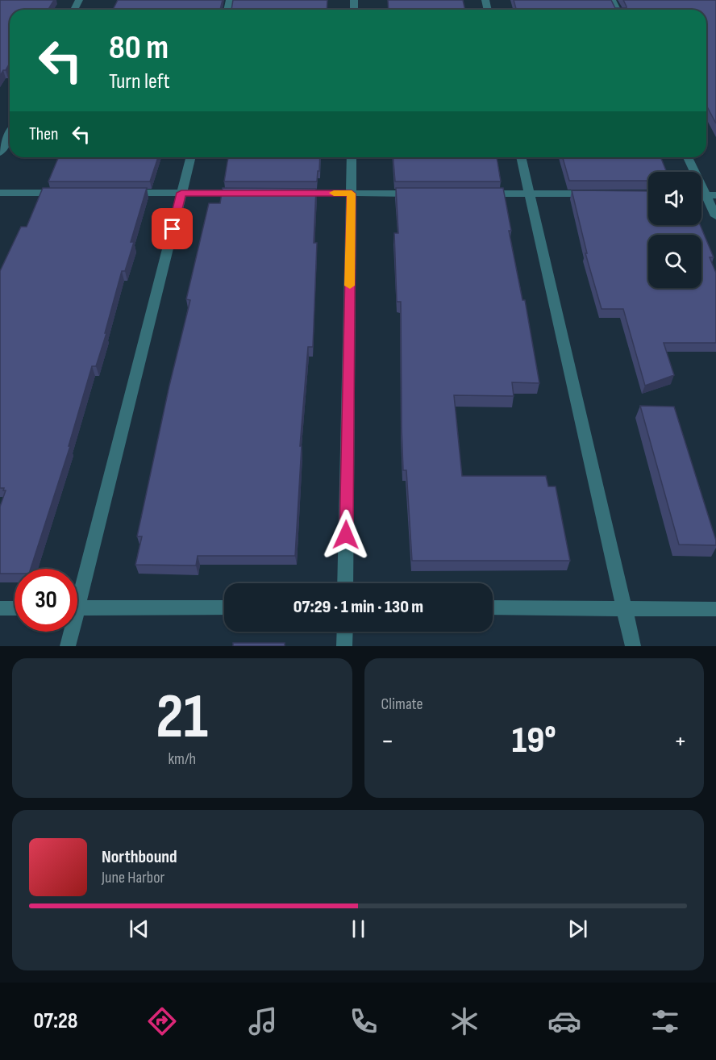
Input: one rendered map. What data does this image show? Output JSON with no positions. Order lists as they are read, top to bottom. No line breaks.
{"page":{"turn":["80 m","Turn left"],"then":"Then","limit":"30","trip":"07:29 · 1 min · 130 m","tile":[["21","km/h"],"Climate"],"heat":["−","19°","+"],"song":["Northbound","June Harbor"],"tabs":"07:28"}}
